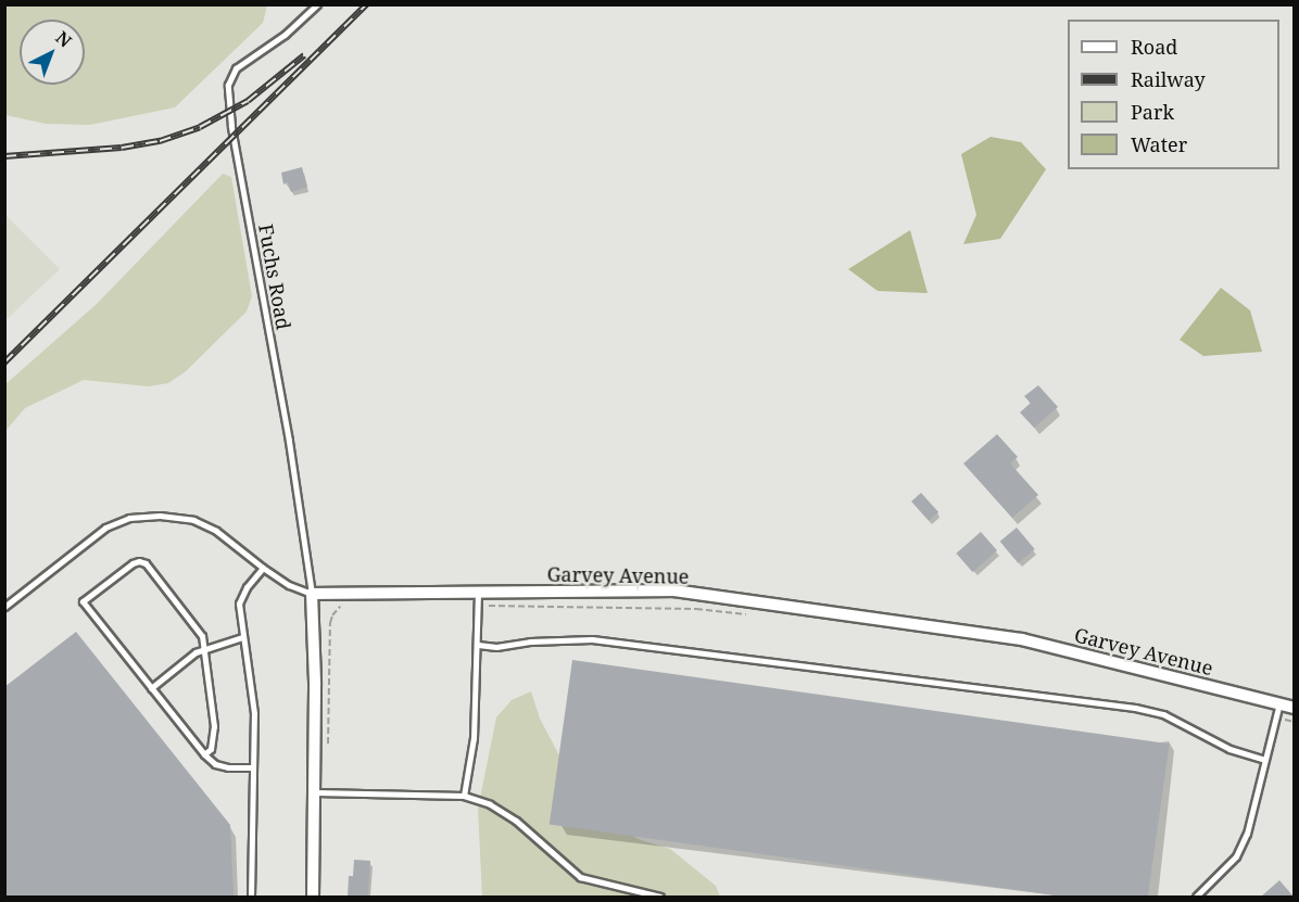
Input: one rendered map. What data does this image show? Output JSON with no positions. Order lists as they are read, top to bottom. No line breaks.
{"streets":{"street":["Garvey Avenue"],"lane":["Fuchs Road"]},"crossings":[["Fuchs Road","Garvey Avenue"]],"legend":["Road","Railway","Park","Water"],"north":"top right"}
